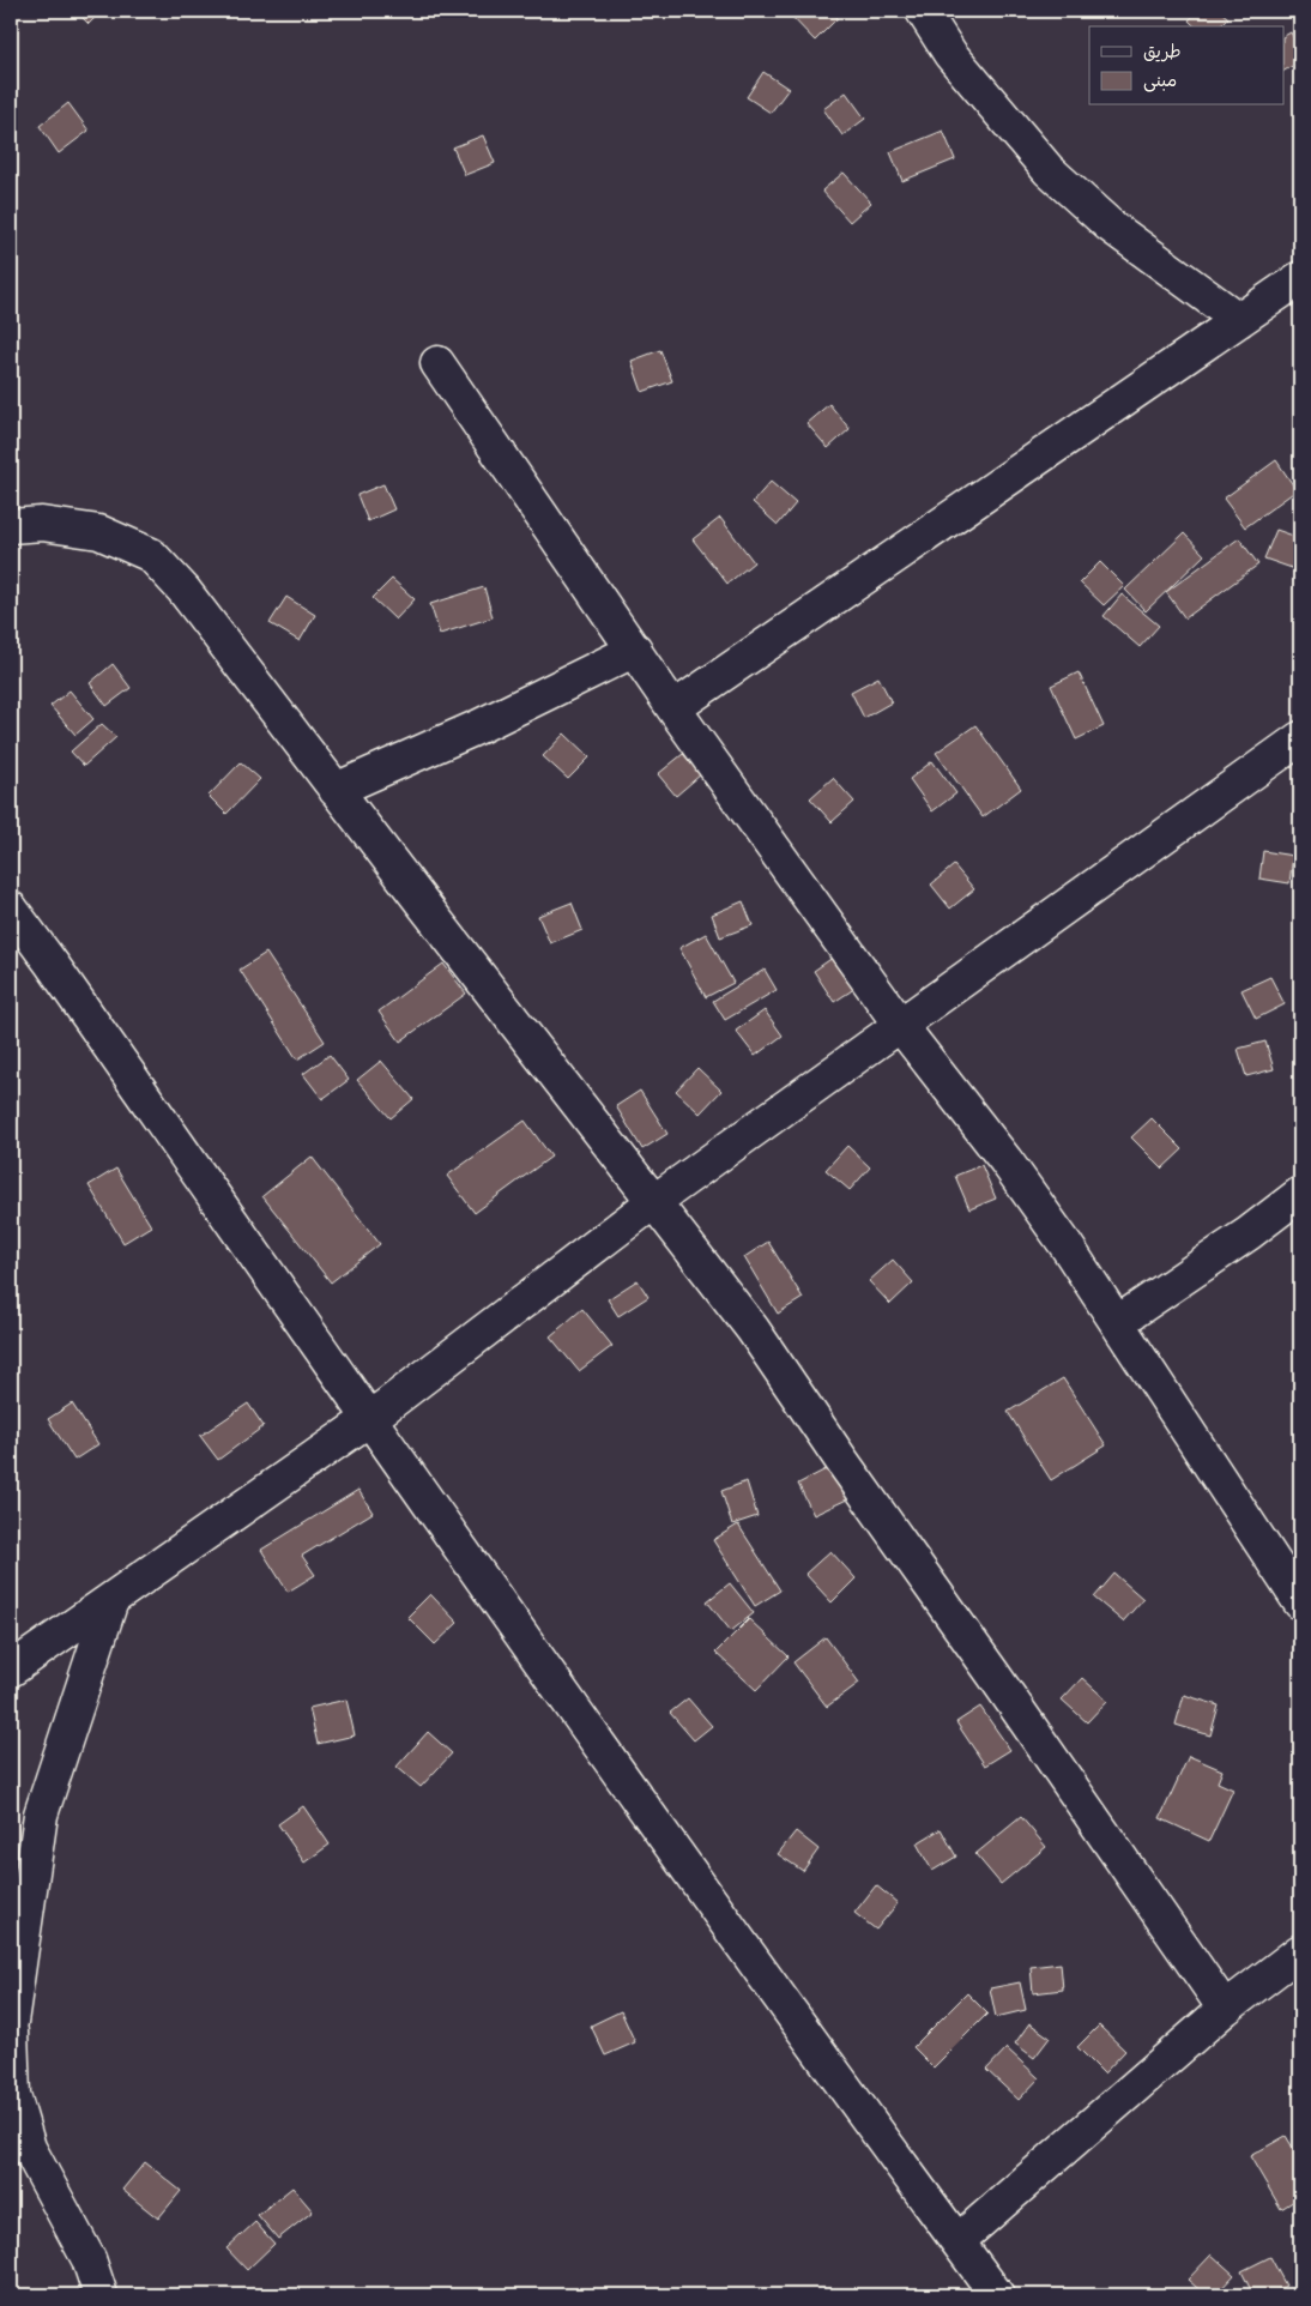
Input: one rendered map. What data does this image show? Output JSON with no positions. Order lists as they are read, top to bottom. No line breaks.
{"legend":["طريق","مبنى"]}
